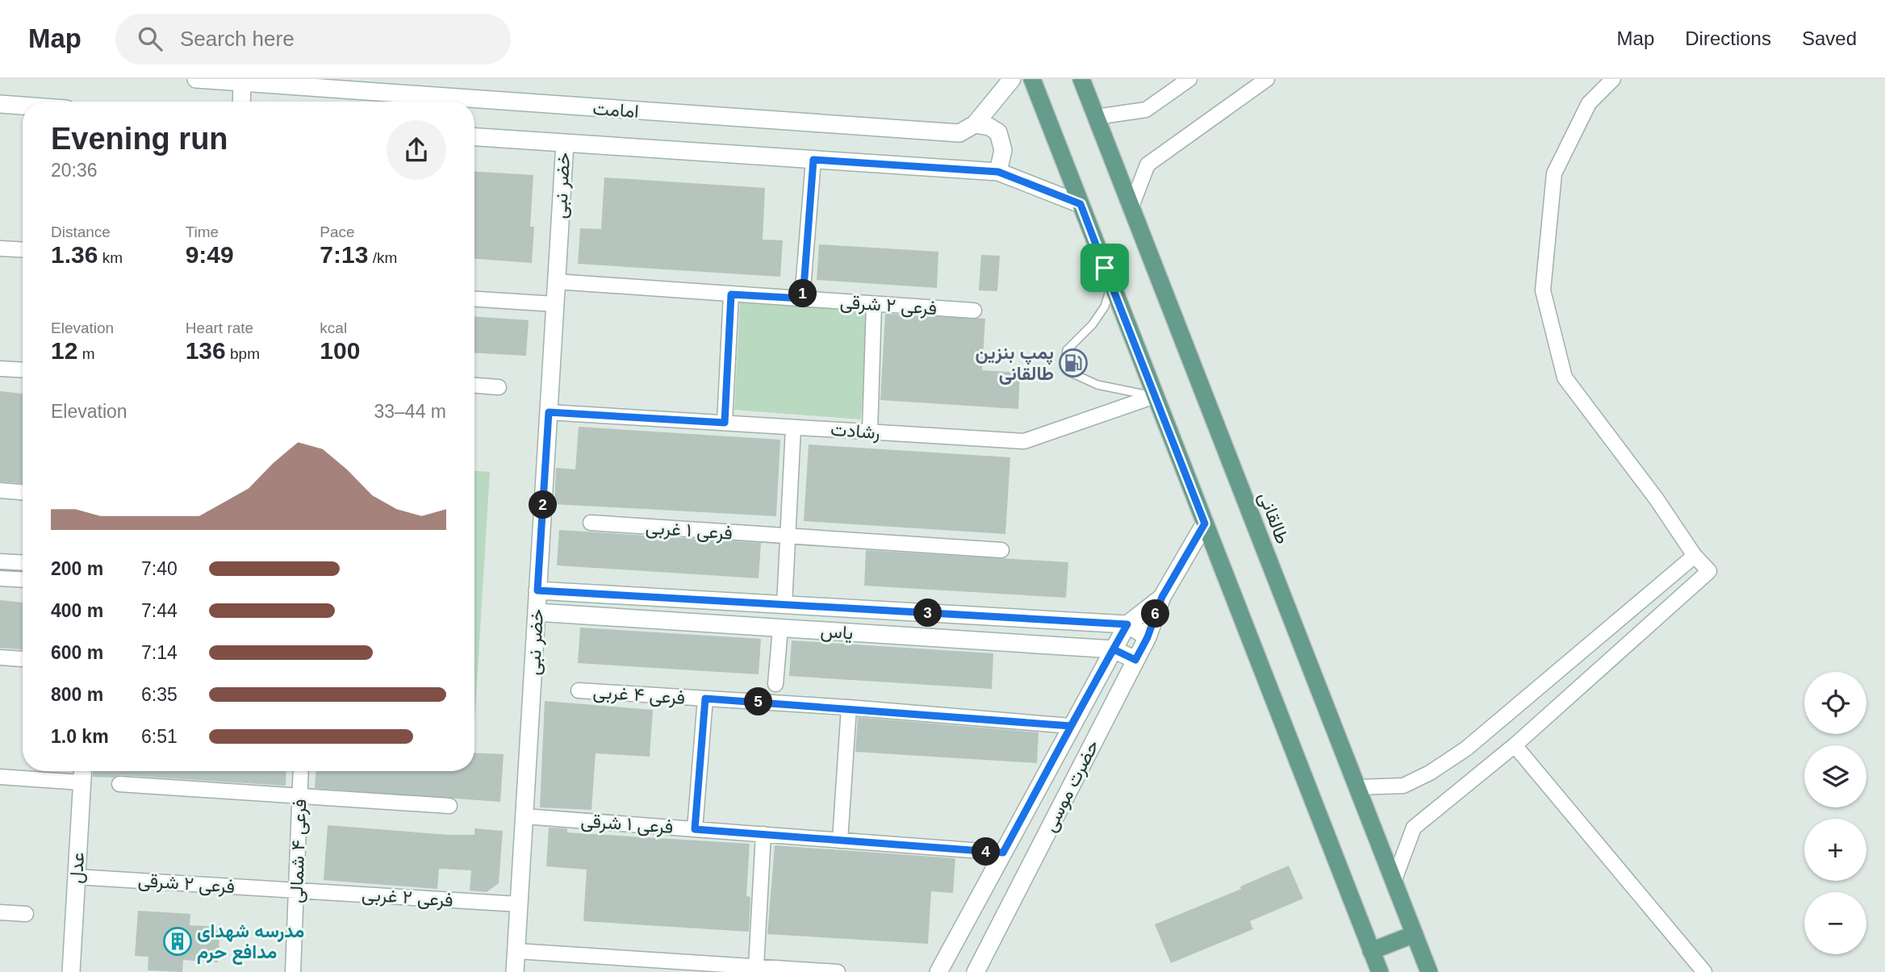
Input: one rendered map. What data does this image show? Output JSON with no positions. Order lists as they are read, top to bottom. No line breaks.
{"streets":{"main road":["طالقانی"],"street":["امامت","خضر نبی","فرعی ۲ شرقی","رشادت","فرعی ۱ غربی","یاس","فرعی ۴ غربی","حضرت موسی","فرعی ۱ شرقی","فرعی ۴ شمالی","عدل","فرعی ۲ غربی"]},"crossings":[["امامت","خضر نبی"],["خضر نبی","فرعی ۲ شرقی"],["خضر نبی","رشادت"],["خضر نبی","یاس"],["خضر نبی","فرعی ۱ شرقی"],["خضر نبی","فرعی ۲ غربی"],["فرعی ۲ شرقی","فرعی ۴ شمالی"],["فرعی ۲ شرقی","عدل"],["فرعی ۲ شرقی","فرعی ۲ غربی"],["یاس","حضرت موسی"],["فرعی ۴ غربی","حضرت موسی"],["حضرت موسی","فرعی ۱ شرقی"],["فرعی ۴ شمالی","فرعی ۲ غربی"]],"places":{"fuel station":["پمپ بنزین طالقانی"],"building":["مدرسه شهدای مدافع حرم"]},"page":{"header":"Map","search":"Search here","nav":["Map","Directions","Saved"],"heading":["Evening run","20:36"],"stats":[["Distance","1.36 km"],["Time","9:49"],["Pace","7:13 /km"],["Elevation","12 m"],["Heart rate","136 bpm"],["kcal","100"]],"pins":["1","2","3","6","5","4"],"chart":["Elevation","33–44 m"],"list":[{"name":"200 m","note":"7:40"},{"name":"400 m","note":"7:44"},{"name":"600 m","note":"7:14"},{"name":"800 m","note":"6:35"},{"name":"1.0 km","note":"6:51"}],"map_buttons":["+","−"]}}
